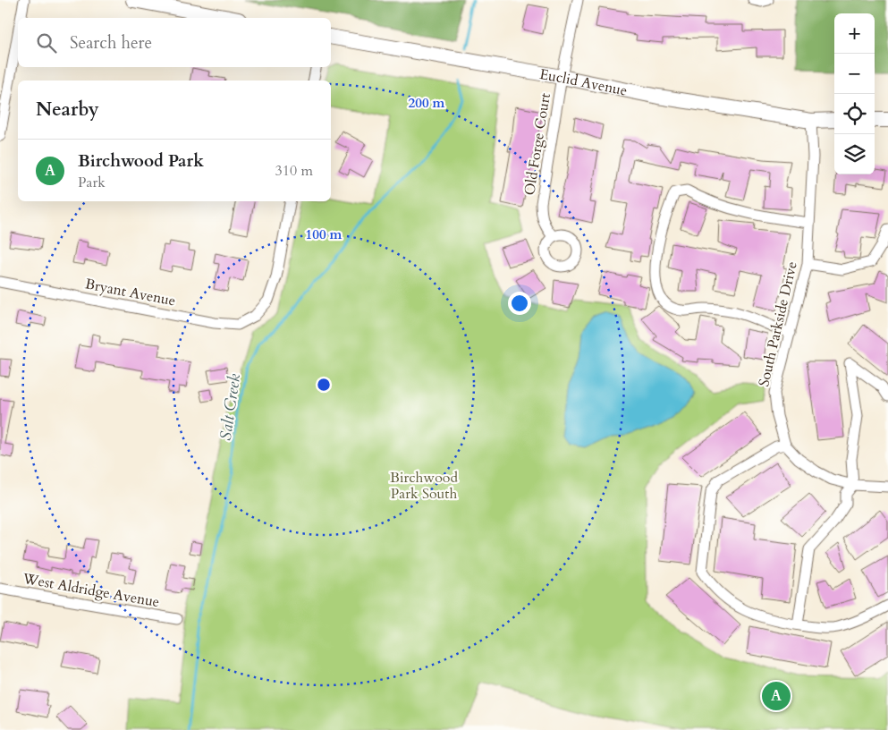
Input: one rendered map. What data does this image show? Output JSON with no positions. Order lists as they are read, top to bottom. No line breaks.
{"streets":{"main road":["Euclid Avenue"],"street":["Old Forge Court","Bryant Avenue","South Parkside Drive","West Aldridge Avenue"]},"crossings":[["Euclid Avenue","Old Forge Court"],["Euclid Avenue","South Parkside Drive"]],"water":["Salt Creek"],"parks":["Birchwood Park South"],"page":{"map_buttons":["+","−"],"search":"Search here","heading":"Nearby","list":[{"mark":"A","name":"Birchwood Park","note":"Park","value":"310 m"}],"pins":"A"},"rings":["200 m","100 m"]}
